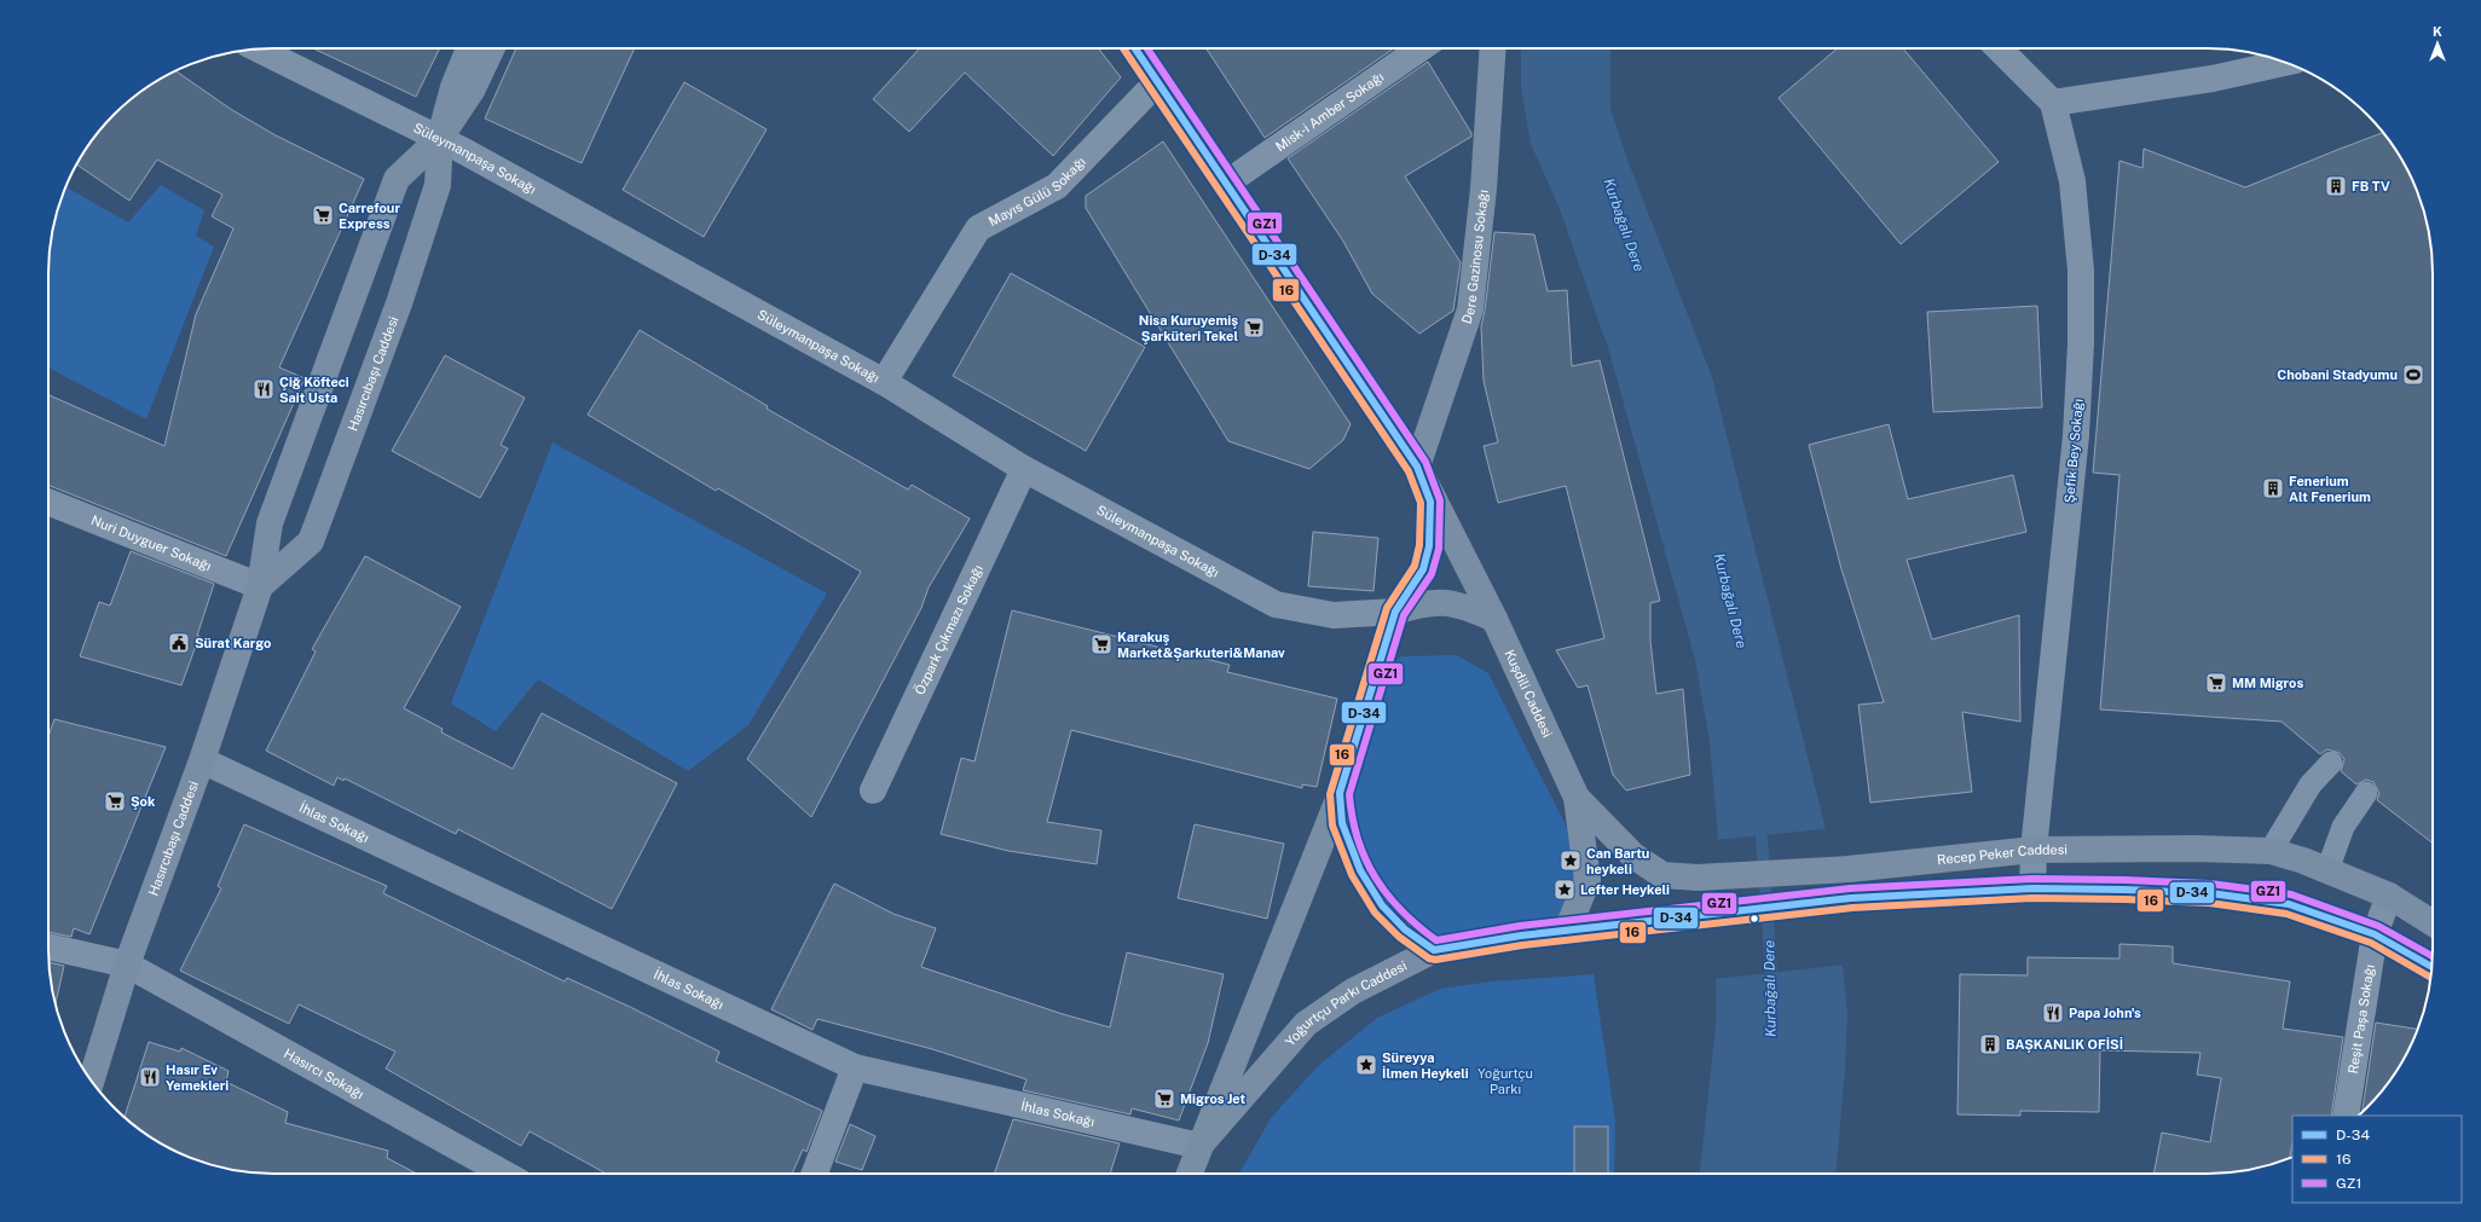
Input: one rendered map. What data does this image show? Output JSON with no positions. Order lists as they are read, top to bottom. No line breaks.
{"streets":{"main road":["Dere Gazinosu Sokağı","Hasırcıbaşı Caddesi","Kuşdili Caddesi","Recep Peker Caddesi","Yoğurtçu Parkı Caddesi"],"street":["Misk-i Amber Sokağı","Süleymanpaşa Sokağı","Mayıs Gülü Sokağı","Şefik Bey Sokağı","Nuri Duyguer Sokağı","Özpark Çıkmazı Sokağı","İhlas Sokağı","Reşit Paşa Sokağı","Hasırcı Sokağı"]},"crossings":[["Misk-i Amber Sokağı","Kuşdili Caddesi"],["Süleymanpaşa Sokağı","Mayıs Gülü Sokağı"],["Süleymanpaşa Sokağı","Hasırcıbaşı Caddesi"],["Süleymanpaşa Sokağı","Özpark Çıkmazı Sokağı"],["Süleymanpaşa Sokağı","Kuşdili Caddesi"],["Süleymanpaşa Sokağı","Yoğurtçu Parkı Caddesi"],["Mayıs Gülü Sokağı","Kuşdili Caddesi"],["Dere Gazinosu Sokağı","Kuşdili Caddesi"],["Hasırcıbaşı Caddesi","Nuri Duyguer Sokağı"],["Hasırcıbaşı Caddesi","İhlas Sokağı"],["Hasırcıbaşı Caddesi","Hasırcı Sokağı"],["Şefik Bey Sokağı","Recep Peker Caddesi"],["Kuşdili Caddesi","Recep Peker Caddesi"],["Kuşdili Caddesi","Yoğurtçu Parkı Caddesi"],["İhlas Sokağı","Yoğurtçu Parkı Caddesi"],["Recep Peker Caddesi","Reşit Paşa Sokağı"]],"water":["Kurbağalı Dere"],"parks":["Yoğurtçu Parkı"],"places":{"building":["FB TV","Fenerium Alt Fenerium","BAŞKANLIK OFİSİ"],"supermarket":["Carrefour Express","Nisa Kuruyemiş Şarküteri Tekel","Karakuş Market&Şarkuteri&Manav","MM Migros","Şok","Migros Jet"],"sports":["Chobani Stadyumu"],"restaurant":["Çiğ Köfteci Sait Usta","Papa John's","Hasır Ev Yemekleri"],"public building":["Sürat Kargo"],"place":["Can Bartu heykeli","Lefter Heykeli","Süreyya İlmen Heykeli"]},"lines":["transit line D-34","transit line 16","transit line GZ1"],"legend":["D-34","16","GZ1"],"north":"top"}
